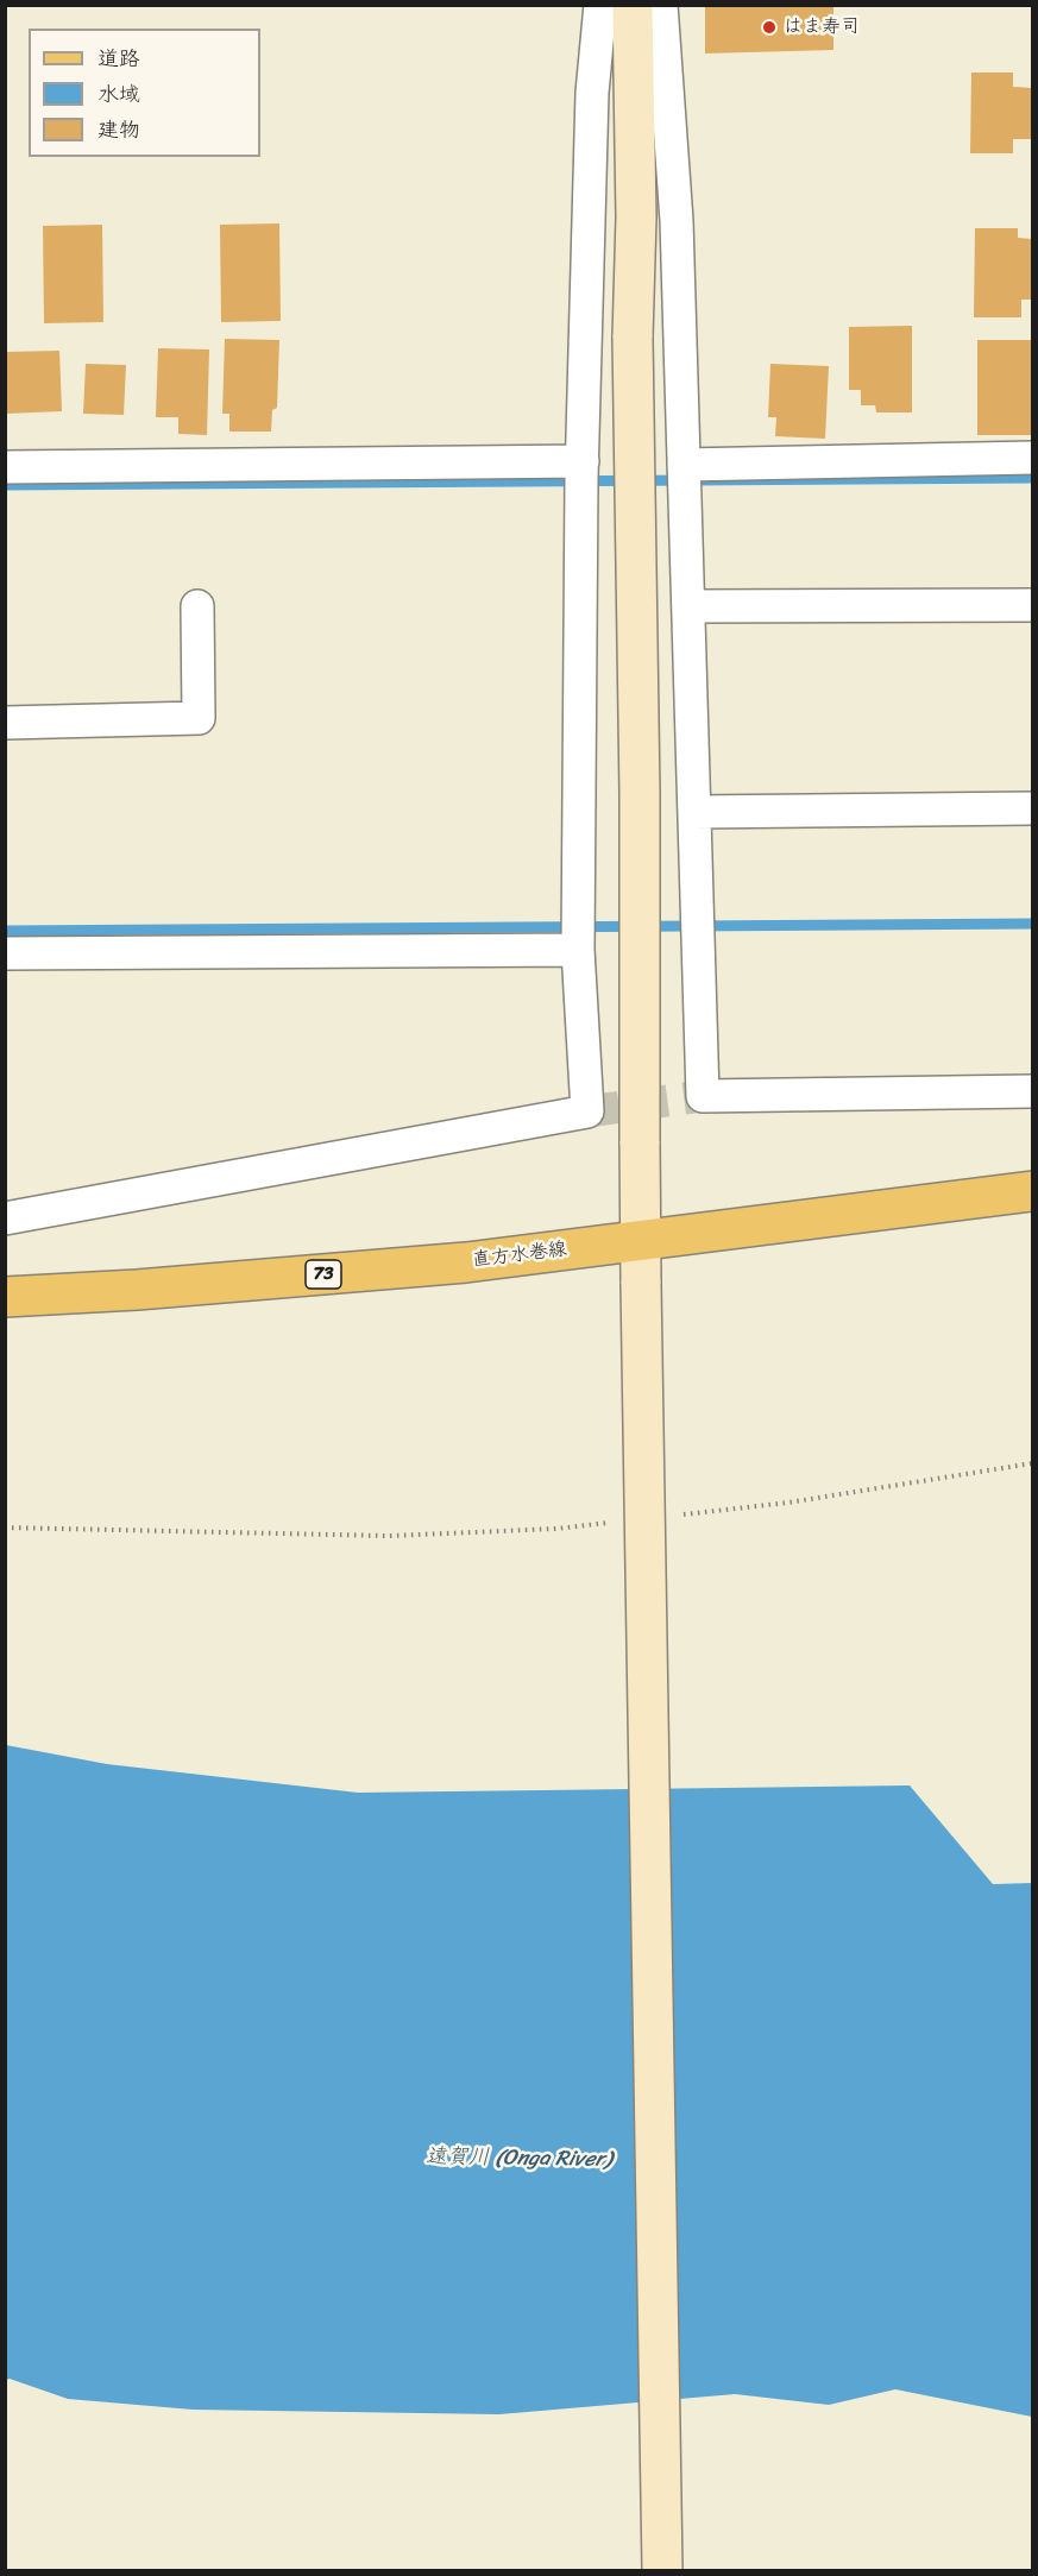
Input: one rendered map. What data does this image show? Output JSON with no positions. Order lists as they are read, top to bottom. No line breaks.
{"streets":{"main road":["直方水巻線","73"]},"water":["遠賀川 (Onga River)"],"places":["はま寿司"],"legend":["道路","水域","建物"]}
